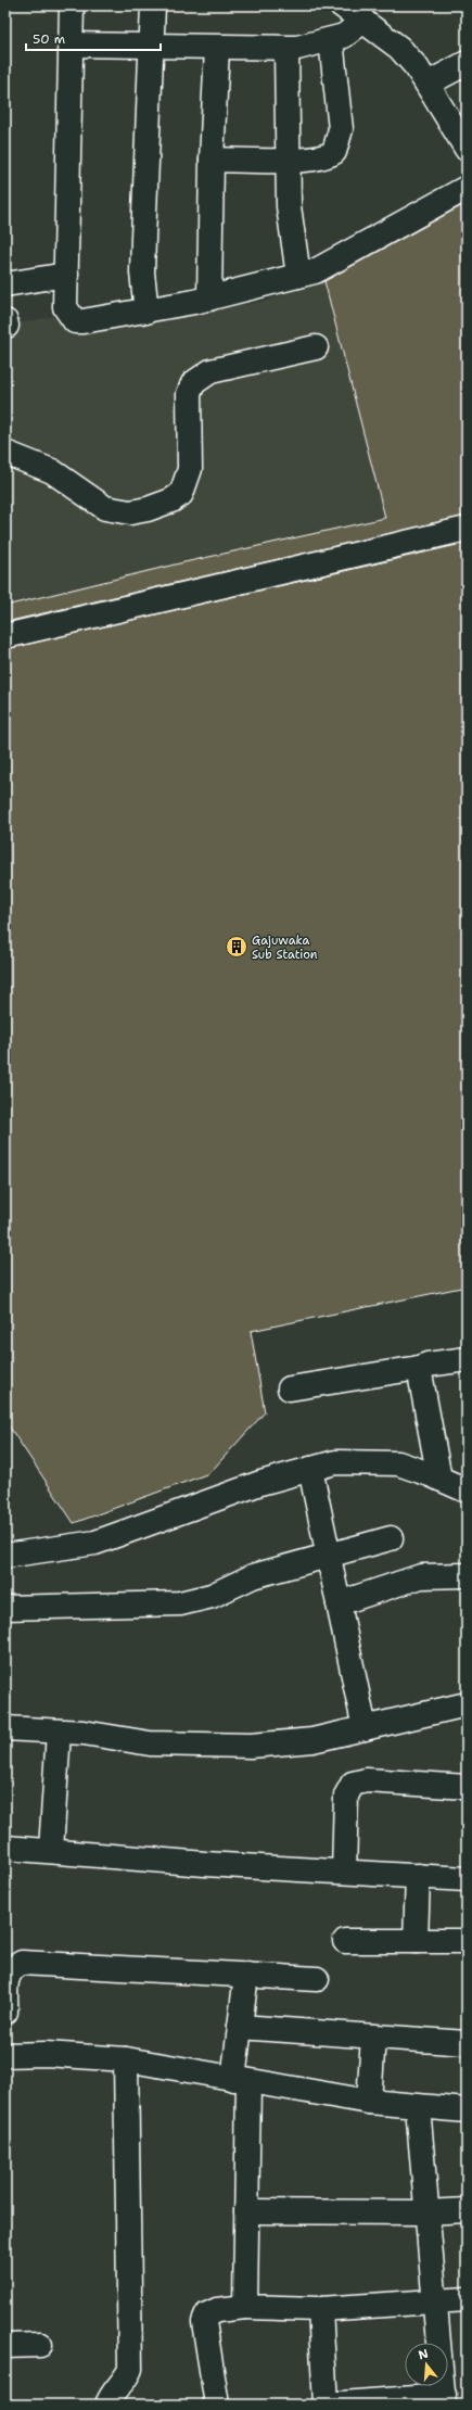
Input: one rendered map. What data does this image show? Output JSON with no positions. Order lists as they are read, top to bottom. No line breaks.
{"places":{"building":["Gajuwaka Sub Station"]},"scale_bar":"50 m","north":"top"}
